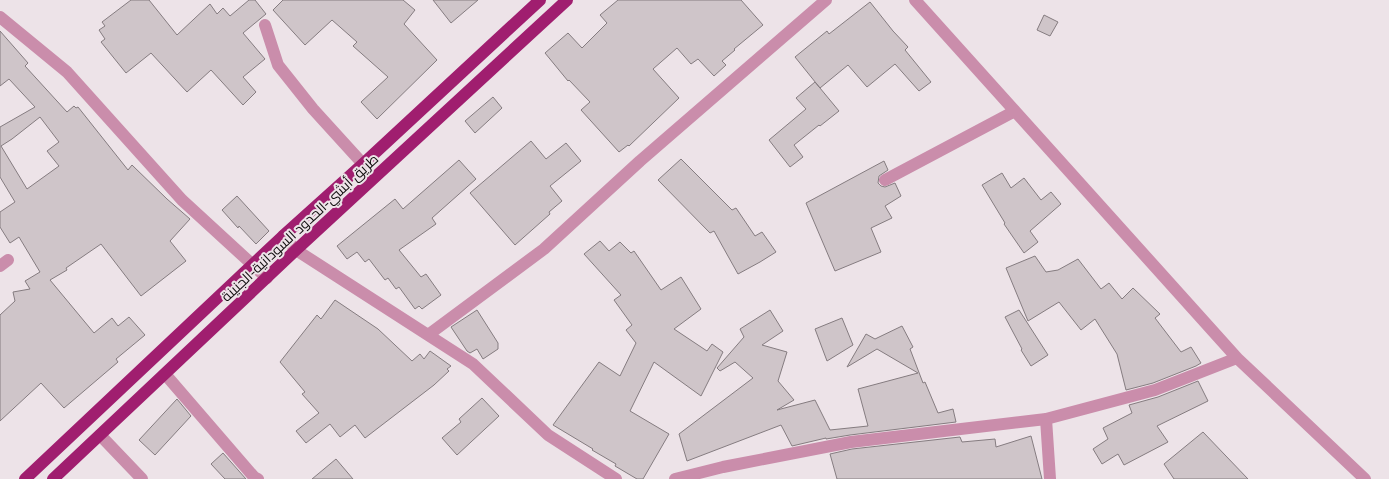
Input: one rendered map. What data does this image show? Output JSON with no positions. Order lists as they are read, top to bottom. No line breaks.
{"streets":{"highway":["طريق أبشي-الحدود السودانية-الجنينة"]}}
